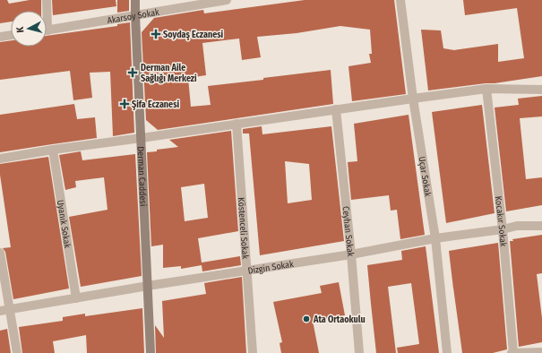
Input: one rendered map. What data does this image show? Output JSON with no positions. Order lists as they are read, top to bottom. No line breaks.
{"streets":{"main road":["Derman Caddesi"],"street":["Akarsoy Sokak","Uçar Sokak","Kocakır Sokak","Uyanık Sokak","Köstenceli Sokak","Ceyhan Sokak","Dizgin Sokak"]},"crossings":[["Akarsoy Sokak","Derman Caddesi"],["Derman Caddesi","Dizgin Sokak"],["Uçar Sokak","Dizgin Sokak"],["Kocakır Sokak","Dizgin Sokak"],["Uyanık Sokak","Dizgin Sokak"],["Köstenceli Sokak","Dizgin Sokak"],["Ceyhan Sokak","Dizgin Sokak"]],"places":{"health":["Soydaş Eczanesi","Derman Aile Sağlığı Merkezi","Şifa Eczanesi"],"other":["Ata Ortaokulu"]},"north":"left"}
